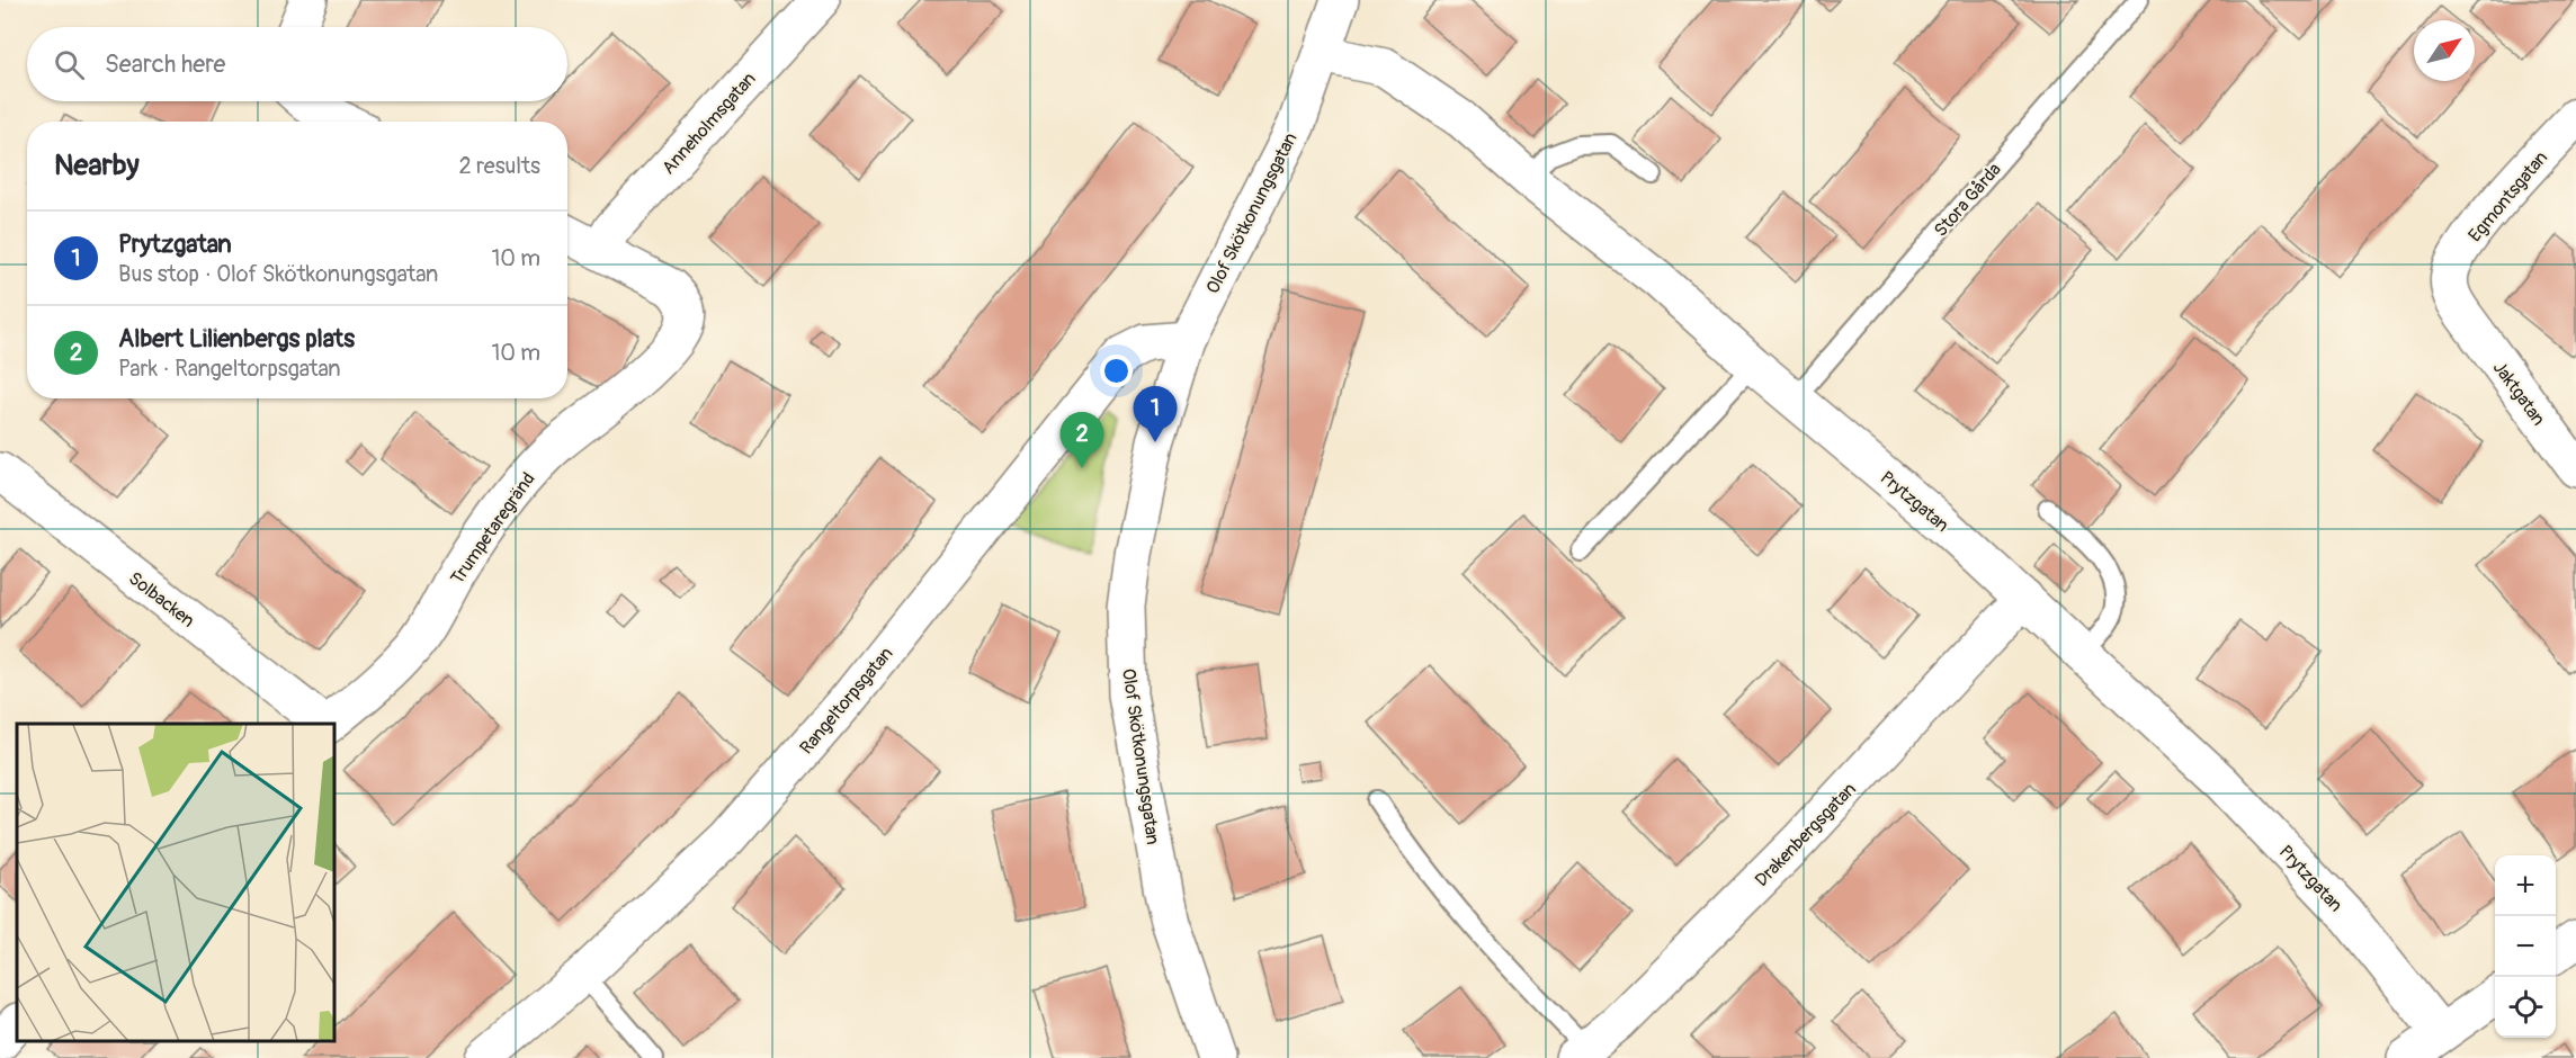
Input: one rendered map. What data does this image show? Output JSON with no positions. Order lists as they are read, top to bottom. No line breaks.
{"streets":{"street":["Anneholmsgatan","Egmontsgatan","Olof Skötkonungsgatan","Jaktgatan","Prytzgatan","Trumpetaregränd","Solbacken","Rangeltorpsgatan","Drakenbergsgatan"],"lane":["Stora Gårda"]},"crossings":[["Anneholmsgatan","Trumpetaregränd"],["Egmontsgatan","Jaktgatan"],["Stora Gårda","Prytzgatan"],["Olof Skötkonungsgatan","Prytzgatan"],["Olof Skötkonungsgatan","Rangeltorpsgatan"],["Prytzgatan","Drakenbergsgatan"]],"north":"top right","page":{"search":"Search here","heading":["Nearby","2 results"],"list":[{"mark":"1","name":"Prytzgatan","note":"Bus stop · Olof Skötkonungsgatan","value":"10 m"},{"mark":"2","name":"Albert Lilienbergs plats","note":"Park · Rangeltorpsgatan","value":"10 m"}],"pins":["1","2"],"map_buttons":["+","−"]}}
